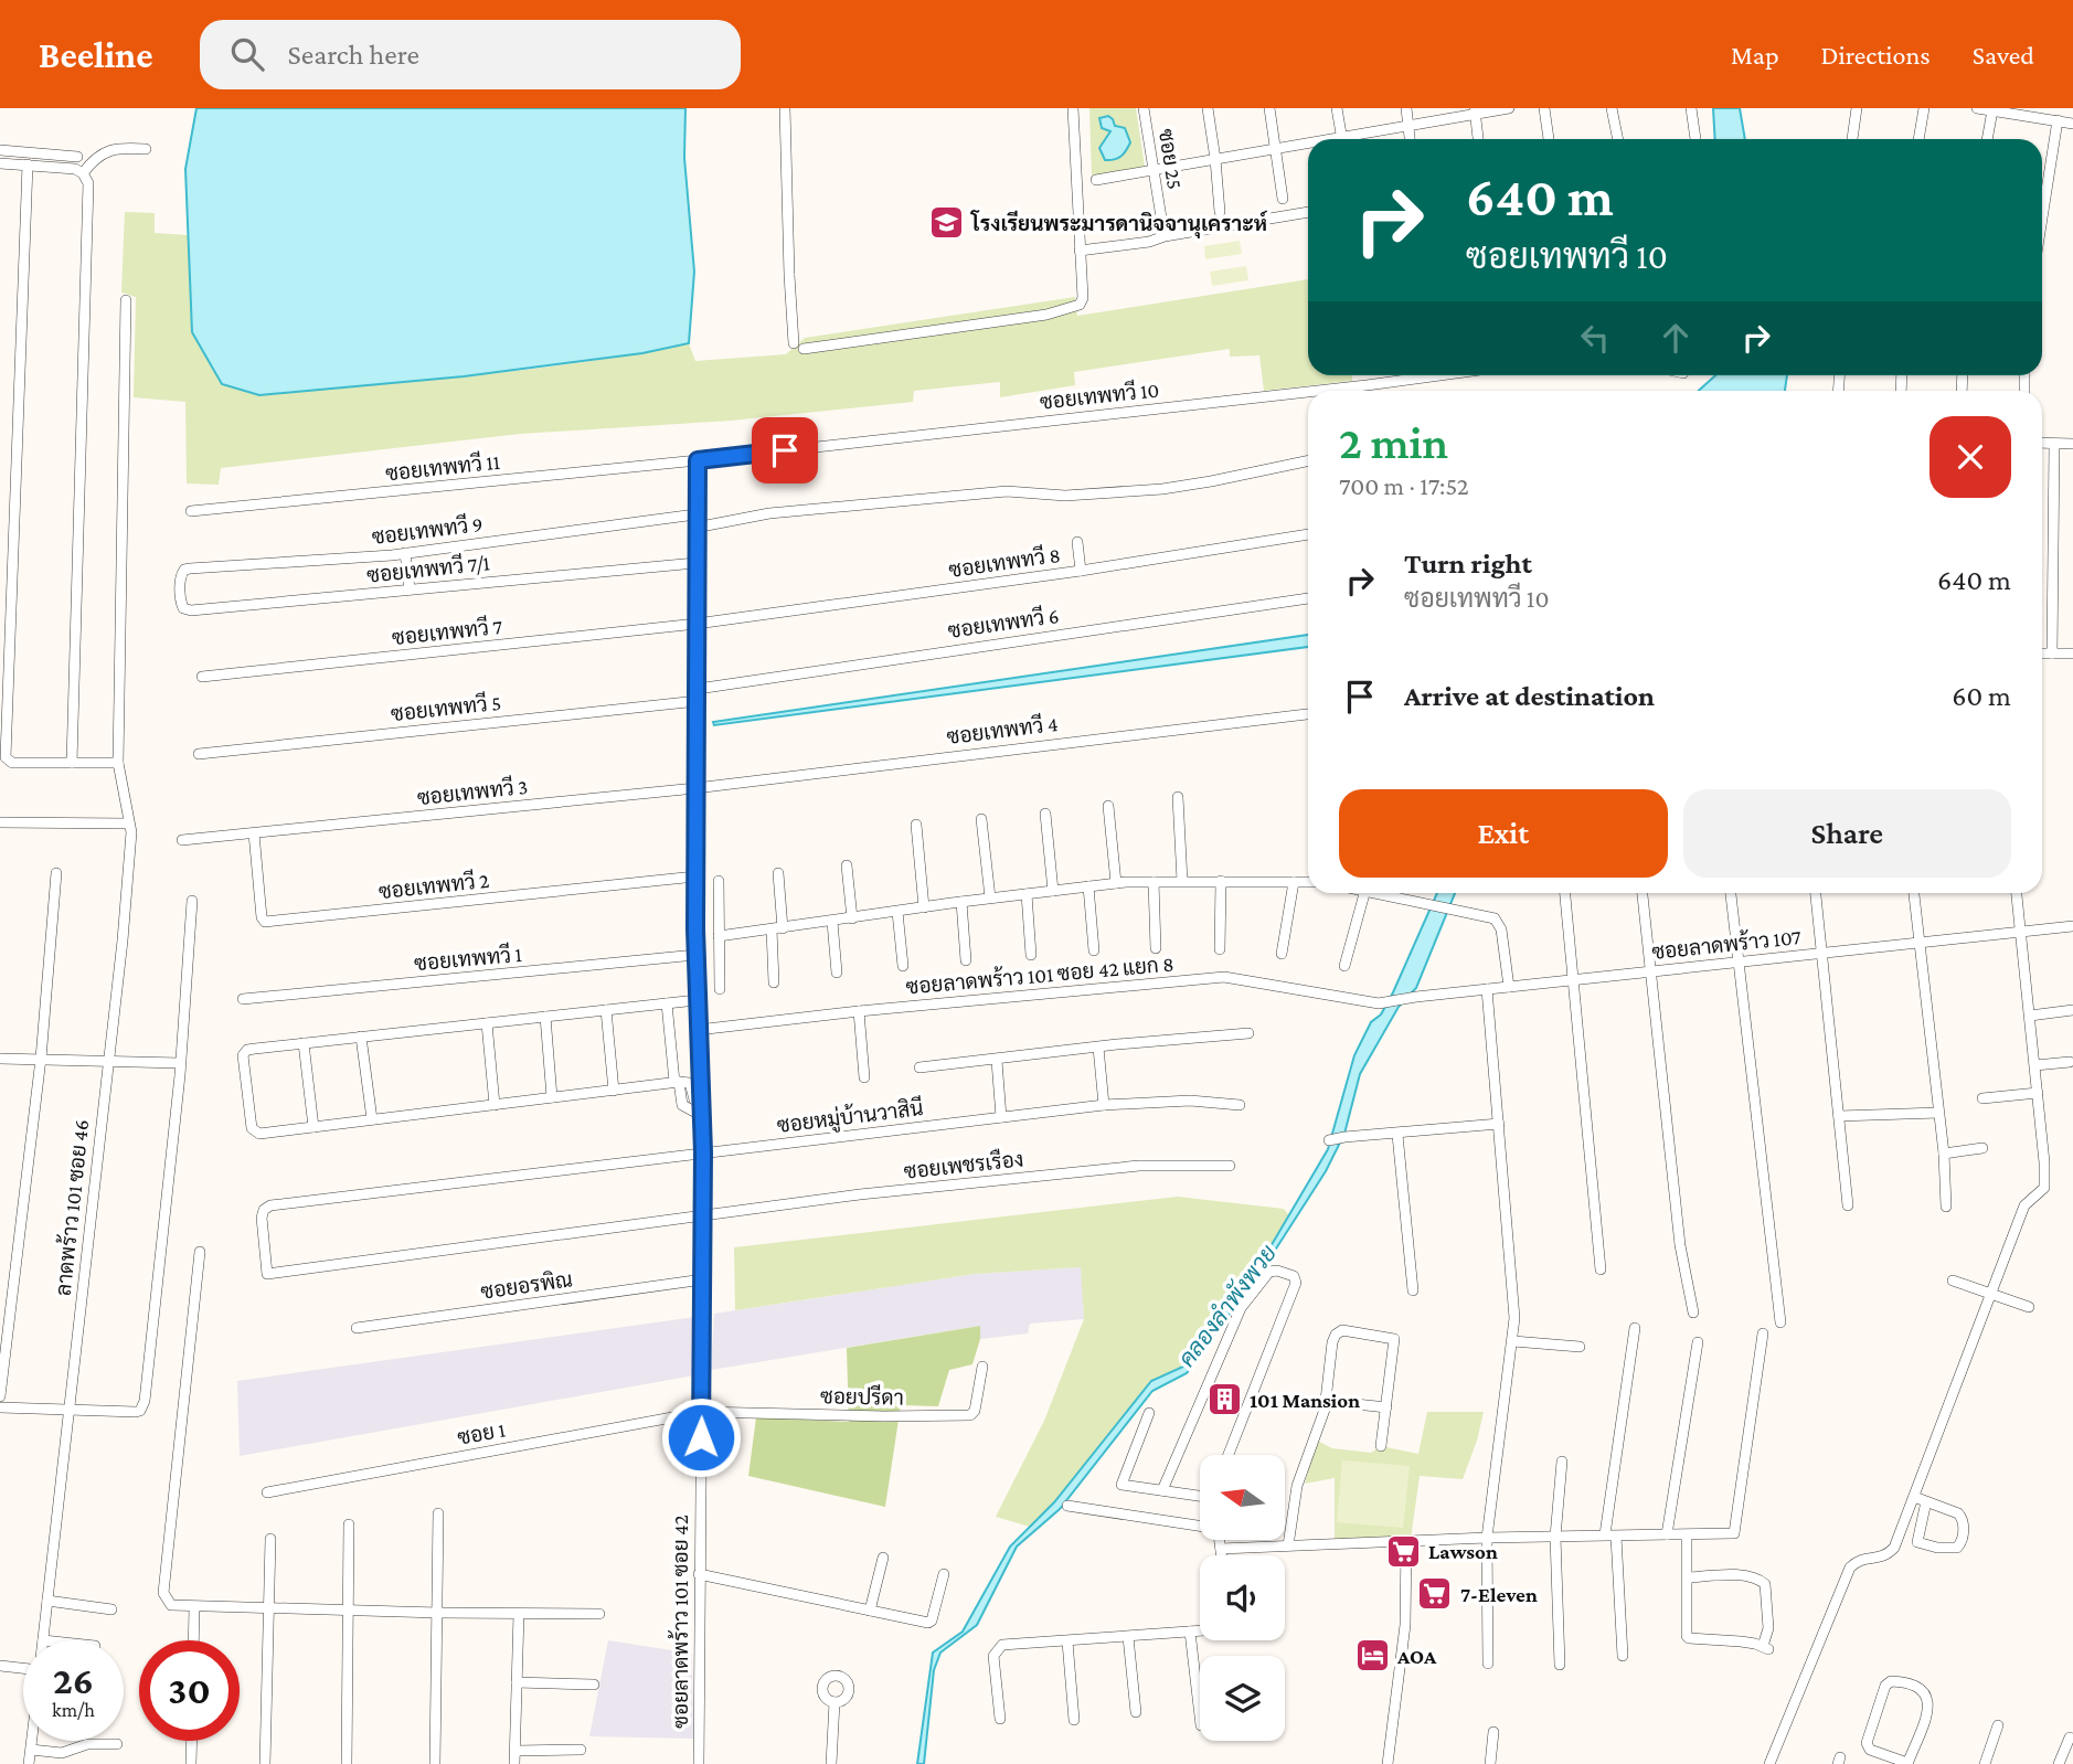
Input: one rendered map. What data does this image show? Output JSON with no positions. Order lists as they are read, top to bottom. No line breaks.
{"streets":{"street":["ซอย 25","ซอยเทพทวี 10","ซอยเทพทวี 11","ซอยเทพทวี 9","ซอยเทพทวี 8","ซอยเทพทวี 7/1","ซอยเทพทวี 6","ซอยเทพทวี 7","ซอยเทพทวี 5","ซอยเทพทวี 4","ซอยเทพทวี 3","ซอยเทพทวี 2","ซอยลาดพร้าว 107","ซอยเทพทวี 1","ซอยลาดพร้าว 101 ซอย 42 แยก 8","ซอยหมู่บ้านวาสินี","ซอยเพชรเรือง","ลาดพร้าว 101 ซอย 46","ซอยอรพิณ","ซอยปรีดา","ซอย 1","ซอยลาดพร้าว 101 ซอย 42"]},"crossings":[["ซอยเทพทวี 10","ซอยเทพทวี 11"],["ซอยเทพทวี 10","ซอยลาดพร้าว 101 ซอย 42"],["ซอยเทพทวี 11","ซอยลาดพร้าว 101 ซอย 42"],["ซอยเทพทวี 9","ซอยเทพทวี 7/1"],["ซอยเทพทวี 9","ซอยลาดพร้าว 101 ซอย 42"],["ซอยเทพทวี 8","ซอยเทพทวี 7"],["ซอยเทพทวี 8","ซอยลาดพร้าว 101 ซอย 42"],["ซอยเทพทวี 7/1","ซอยลาดพร้าว 101 ซอย 42"],["ซอยเทพทวี 6","ซอยลาดพร้าว 101 ซอย 42"],["ซอยเทพทวี 7","ซอยลาดพร้าว 101 ซอย 42"],["ซอยเทพทวี 5","ซอยลาดพร้าว 101 ซอย 42"],["ซอยเทพทวี 4","ซอยเทพทวี 3"],["ซอยเทพทวี 4","ซอยลาดพร้าว 101 ซอย 42"],["ซอยเทพทวี 3","ซอยเทพทวี 2"],["ซอยเทพทวี 3","ซอยลาดพร้าว 101 ซอย 42"],["ซอยเทพทวี 2","ซอยลาดพร้าว 101 ซอย 42"],["ซอยลาดพร้าว 107","ซอยลาดพร้าว 101 ซอย 42 แยก 8"],["ซอยเทพทวี 1","ซอยลาดพร้าว 101 ซอย 42"],["ซอยลาดพร้าว 101 ซอย 42 แยก 8","ซอยลาดพร้าว 101 ซอย 42"],["ซอยหมู่บ้านวาสินี","ซอยเพชรเรือง"],["ซอยหมู่บ้านวาสินี","ซอยลาดพร้าว 101 ซอย 42"],["ซอยเพชรเรือง","ซอยลาดพร้าว 101 ซอย 42"],["ซอยอรพิณ","ซอยลาดพร้าว 101 ซอย 42"],["ซอยปรีดา","ซอย 1"],["ซอยปรีดา","ซอยลาดพร้าว 101 ซอย 42"],["ซอย 1","ซอยลาดพร้าว 101 ซอย 42"]],"water":["คลองลำพังพวย"],"places":{"school or university":["โรงเรียนพระมารดานิจจานุเคราะห์"],"building":["101 Mansion"],"supermarket":["Lawson","7-Eleven"],"hotel":["AOA"]},"north":"left","page":{"header":"Beeline","search":"Search here","nav":["Map","Directions","Saved"],"turn":["640 m","ซอยเทพทวี 10"],"heading":["2 min","700 m · 17:52"],"list":[{"name":"Turn right","note":"ซอยเทพทวี 10","value":"640 m"},{"name":"Arrive at destination","value":"60 m"}],"buttons":["Exit","Share"],"speed":"26 km/h","limit":"30"}}
